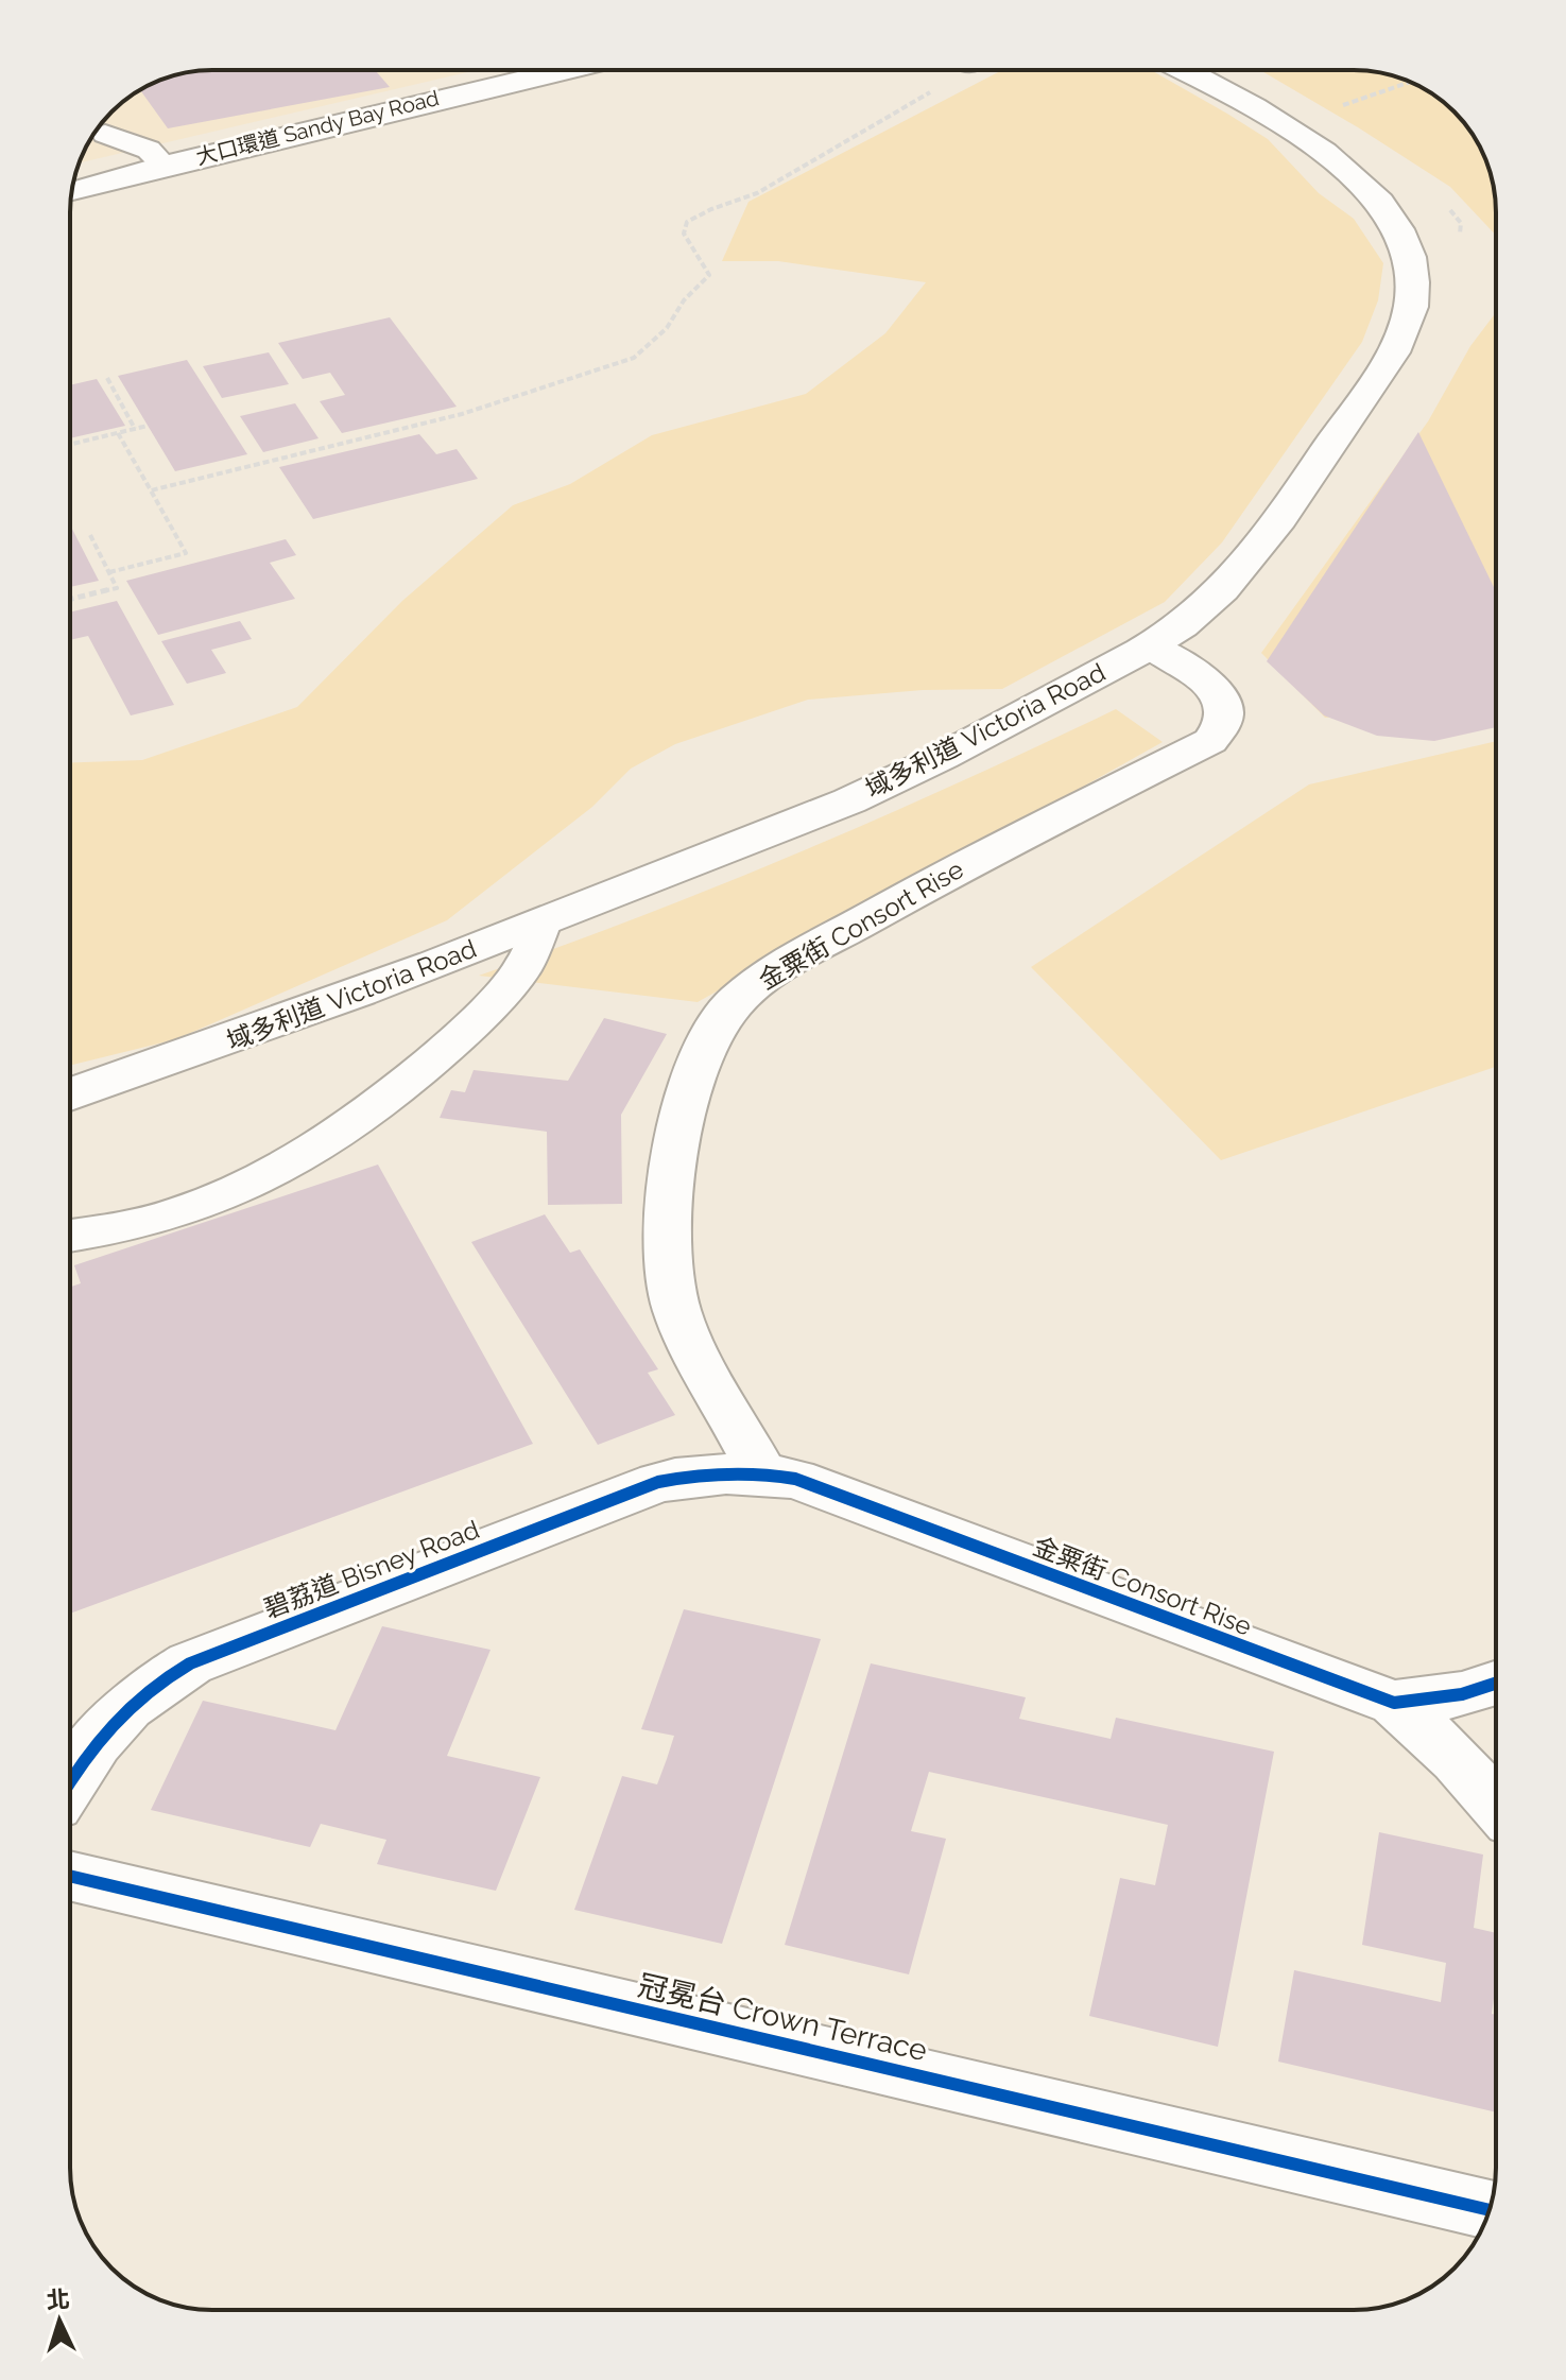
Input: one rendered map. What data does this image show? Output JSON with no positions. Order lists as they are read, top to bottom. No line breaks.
{"streets":{"street":["大口環道 Sandy Bay Road","域多利道 Victoria Road","金粟街 Consort Rise","碧荔道 Bisney Road","冠冕台 Crown Terrace"]},"crossings":[["域多利道 Victoria Road","金粟街 Consort Rise"],["金粟街 Consort Rise","碧荔道 Bisney Road"]],"north":"top"}
